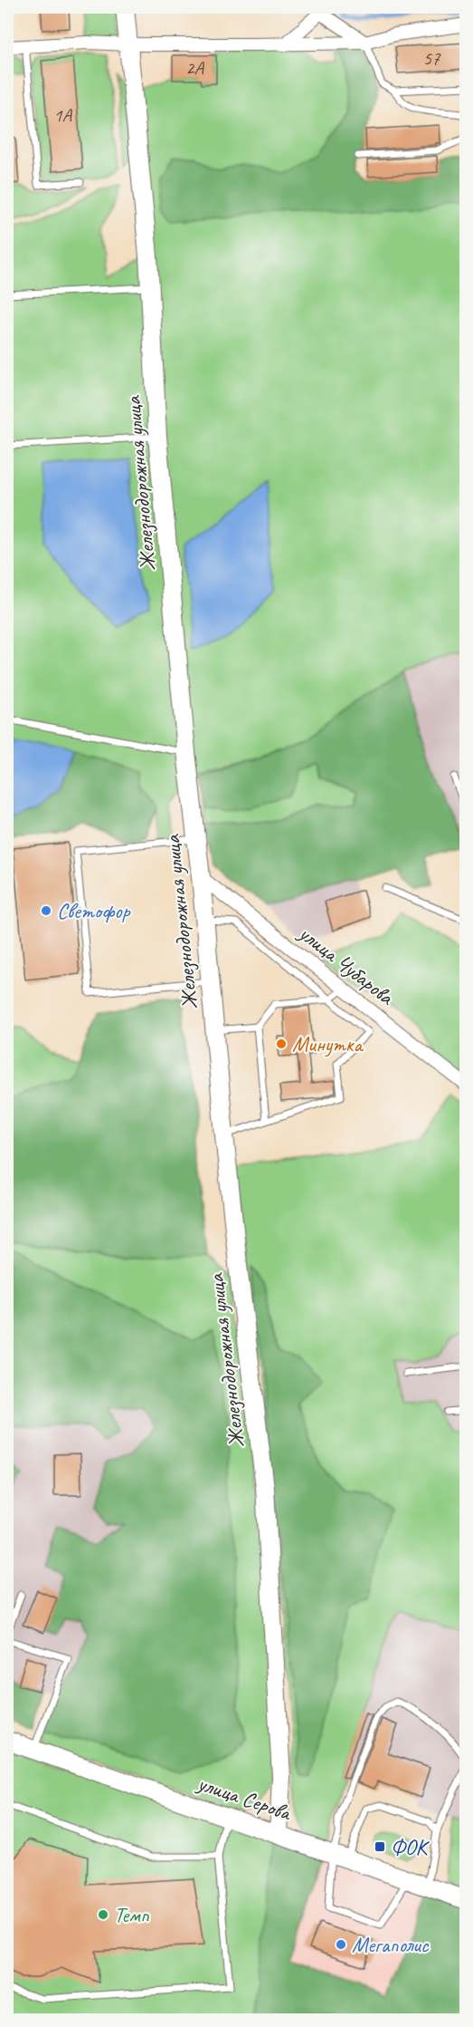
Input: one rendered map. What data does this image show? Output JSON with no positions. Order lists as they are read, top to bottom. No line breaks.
{"streets":{"street":["Железнодорожная улица","улица Чубарова","улица Серова"]},"crossings":[["Железнодорожная улица","улица Чубарова"],["Железнодорожная улица","улица Серова"]],"places":{"other":["Светофор","Минутка","Темп","Мегаполис"],"transit":["ФОК"]},"house_numbers":["57","2А","1А"]}
